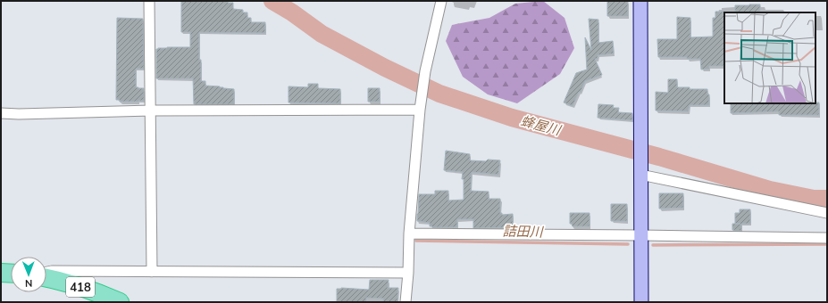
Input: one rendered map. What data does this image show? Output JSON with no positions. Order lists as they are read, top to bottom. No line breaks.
{"streets":{"highway":["418"]},"water":["蜂屋川","詰田川"],"north":"bottom"}
